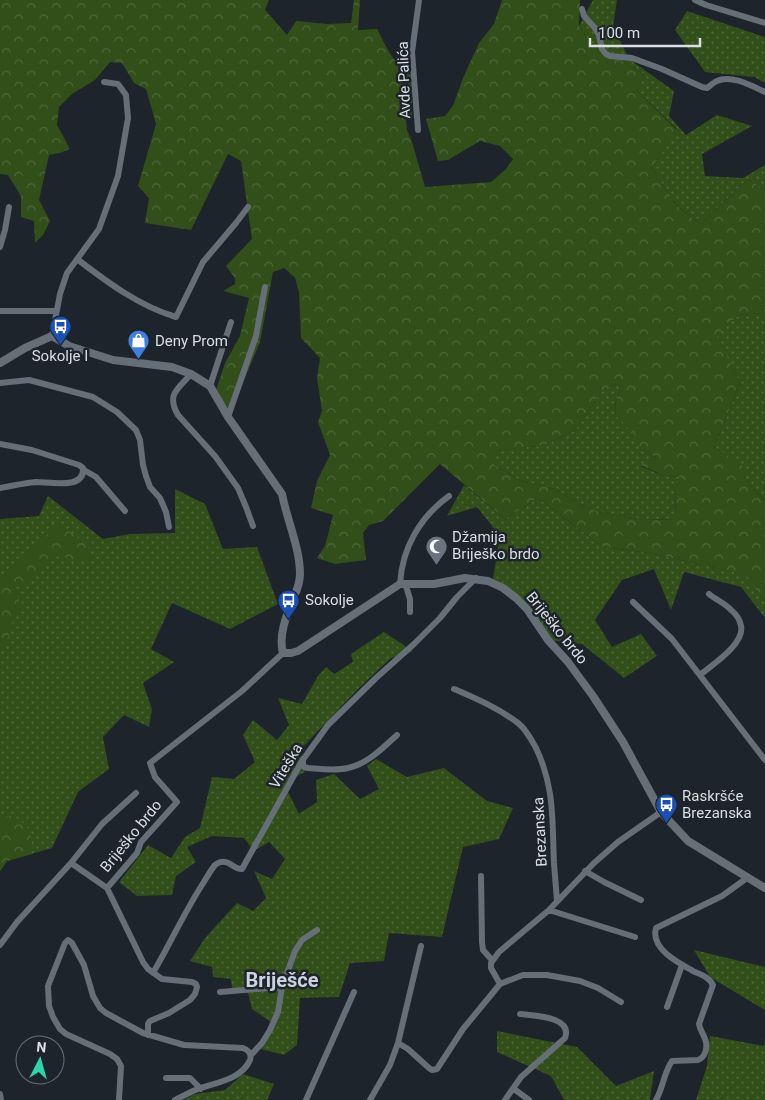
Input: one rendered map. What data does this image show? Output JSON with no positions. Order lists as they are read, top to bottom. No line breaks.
{"streets":{"street":["Avde Palića","Briješko brdo","Viteška","Brezanska"]},"crossings":[["Briješko brdo","Viteška"]],"districts":["Briješće"],"places":{"bus stop":["Sokolje I","Sokolje","Raskršće Brezanska"],"shop":["Deny Prom"],"mosque":["Džamija Briješko brdo"]},"scale_bar":"100 m","north":"top"}
